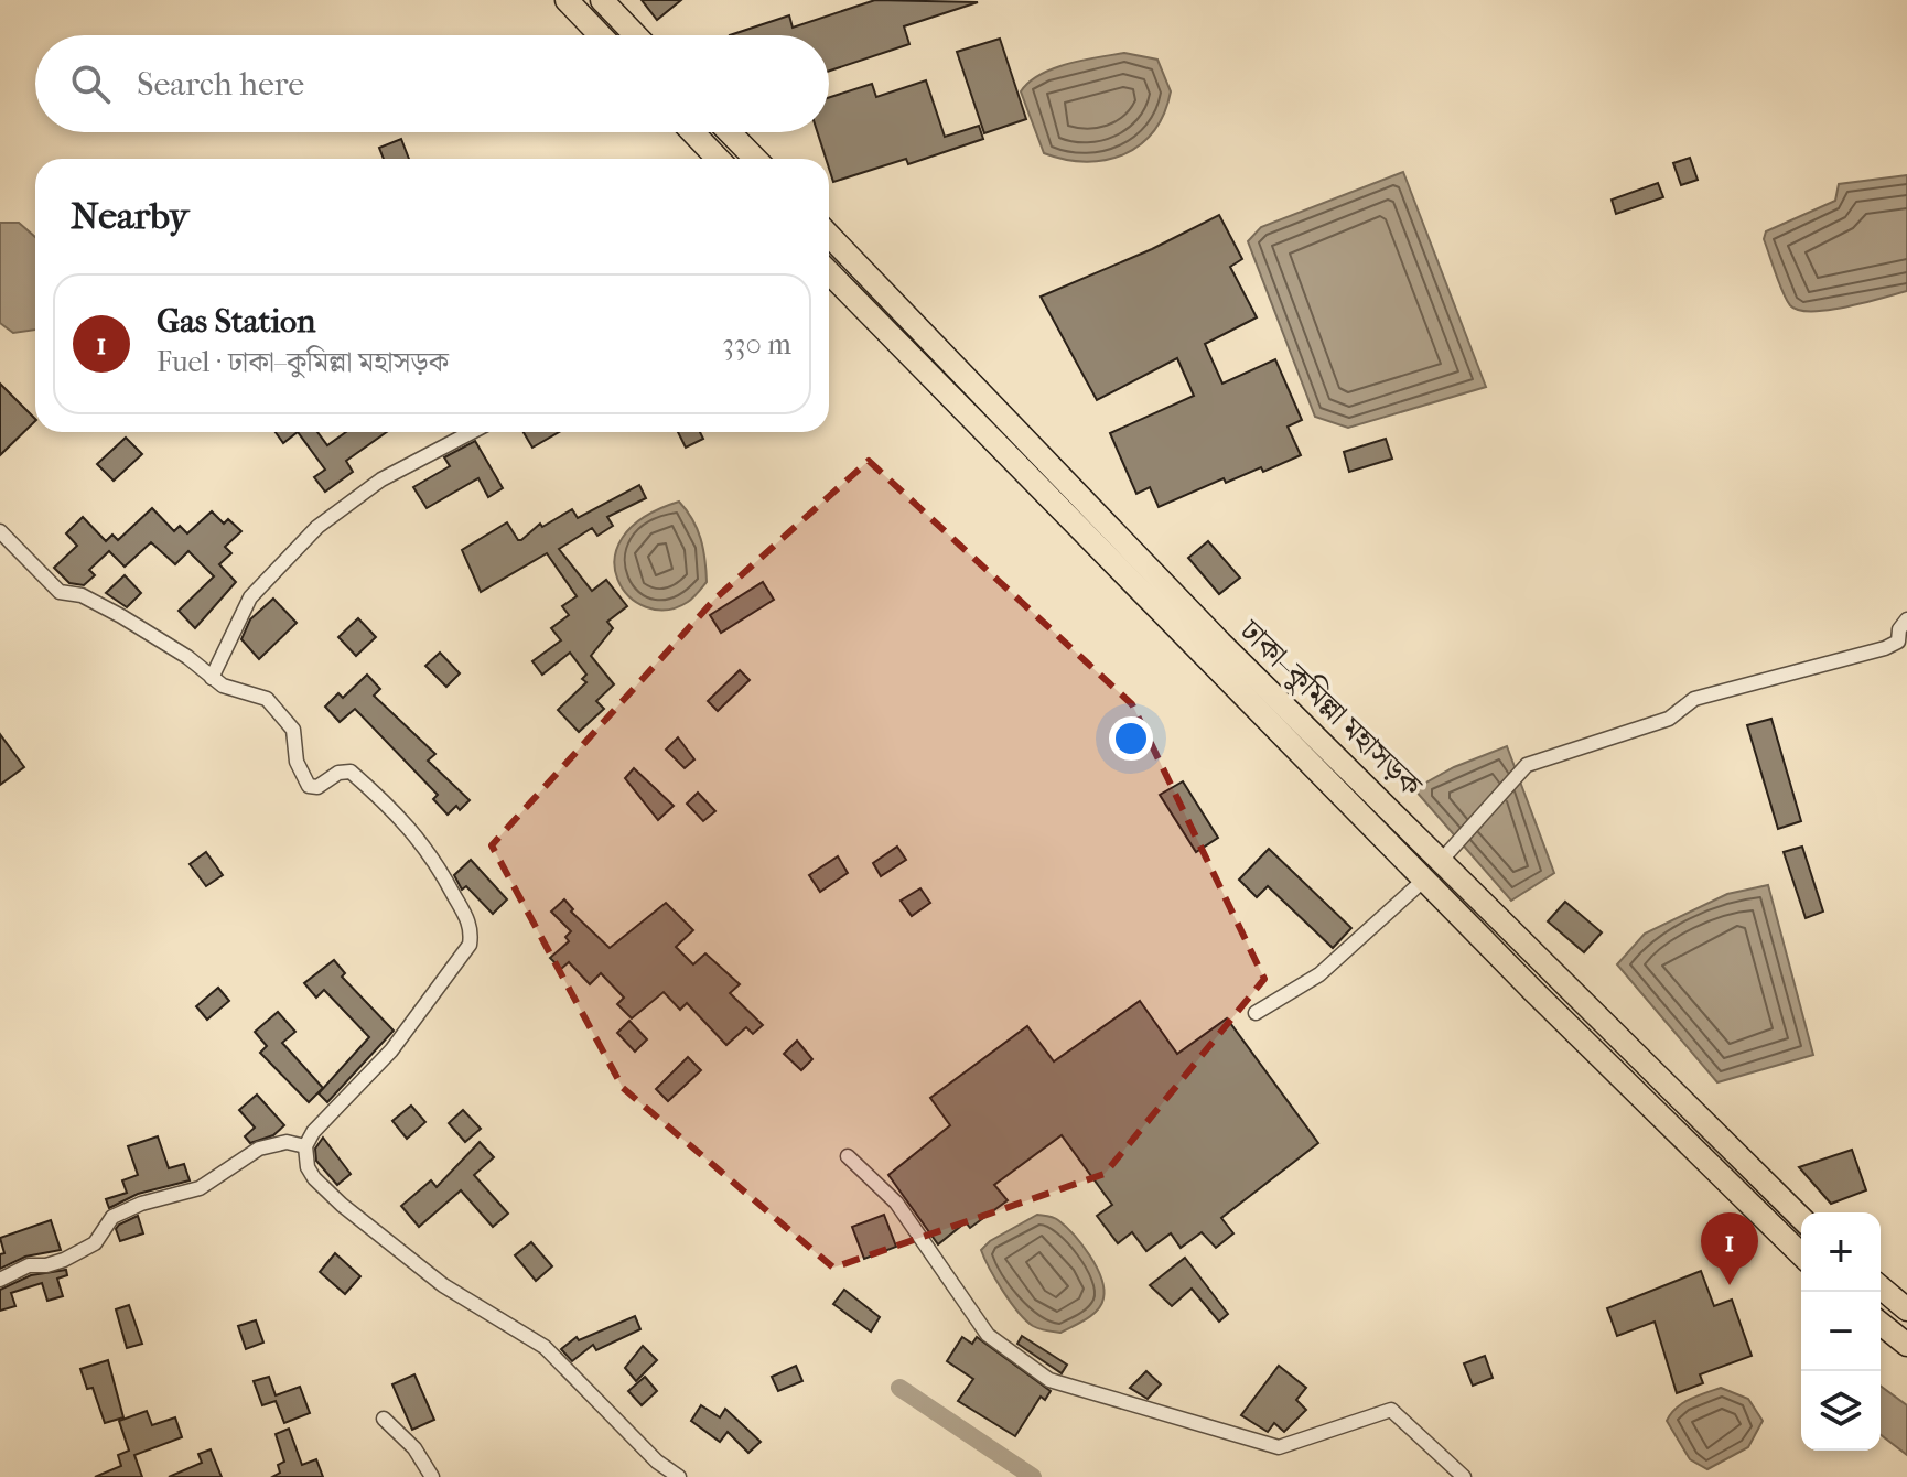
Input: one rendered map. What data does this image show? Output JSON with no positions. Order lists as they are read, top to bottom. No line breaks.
{"streets":{"highway":["ঢাকা–কুমিল্লা মহাসড়ক"]},"page":{"search":"Search here","heading":"Nearby","list":[{"mark":"1","name":"Gas Station","note":"Fuel · ঢাকা–কুমিল্লা মহাসড়ক","value":"330 m"}],"map_buttons":["+","−"],"pins":"1"}}
